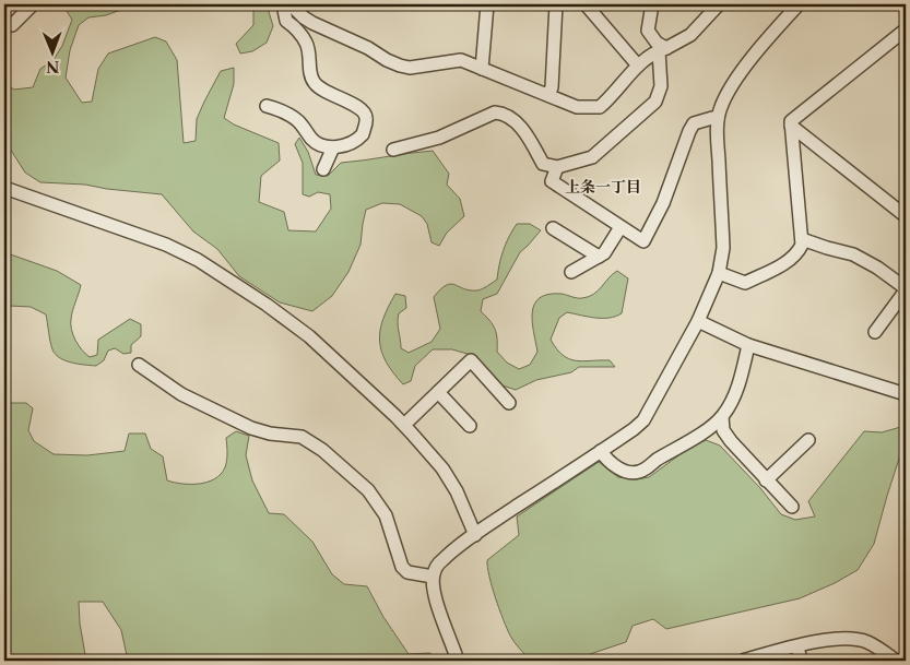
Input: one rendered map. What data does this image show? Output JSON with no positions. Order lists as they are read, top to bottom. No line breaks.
{"districts":["上条一丁目"],"north":"bottom"}
